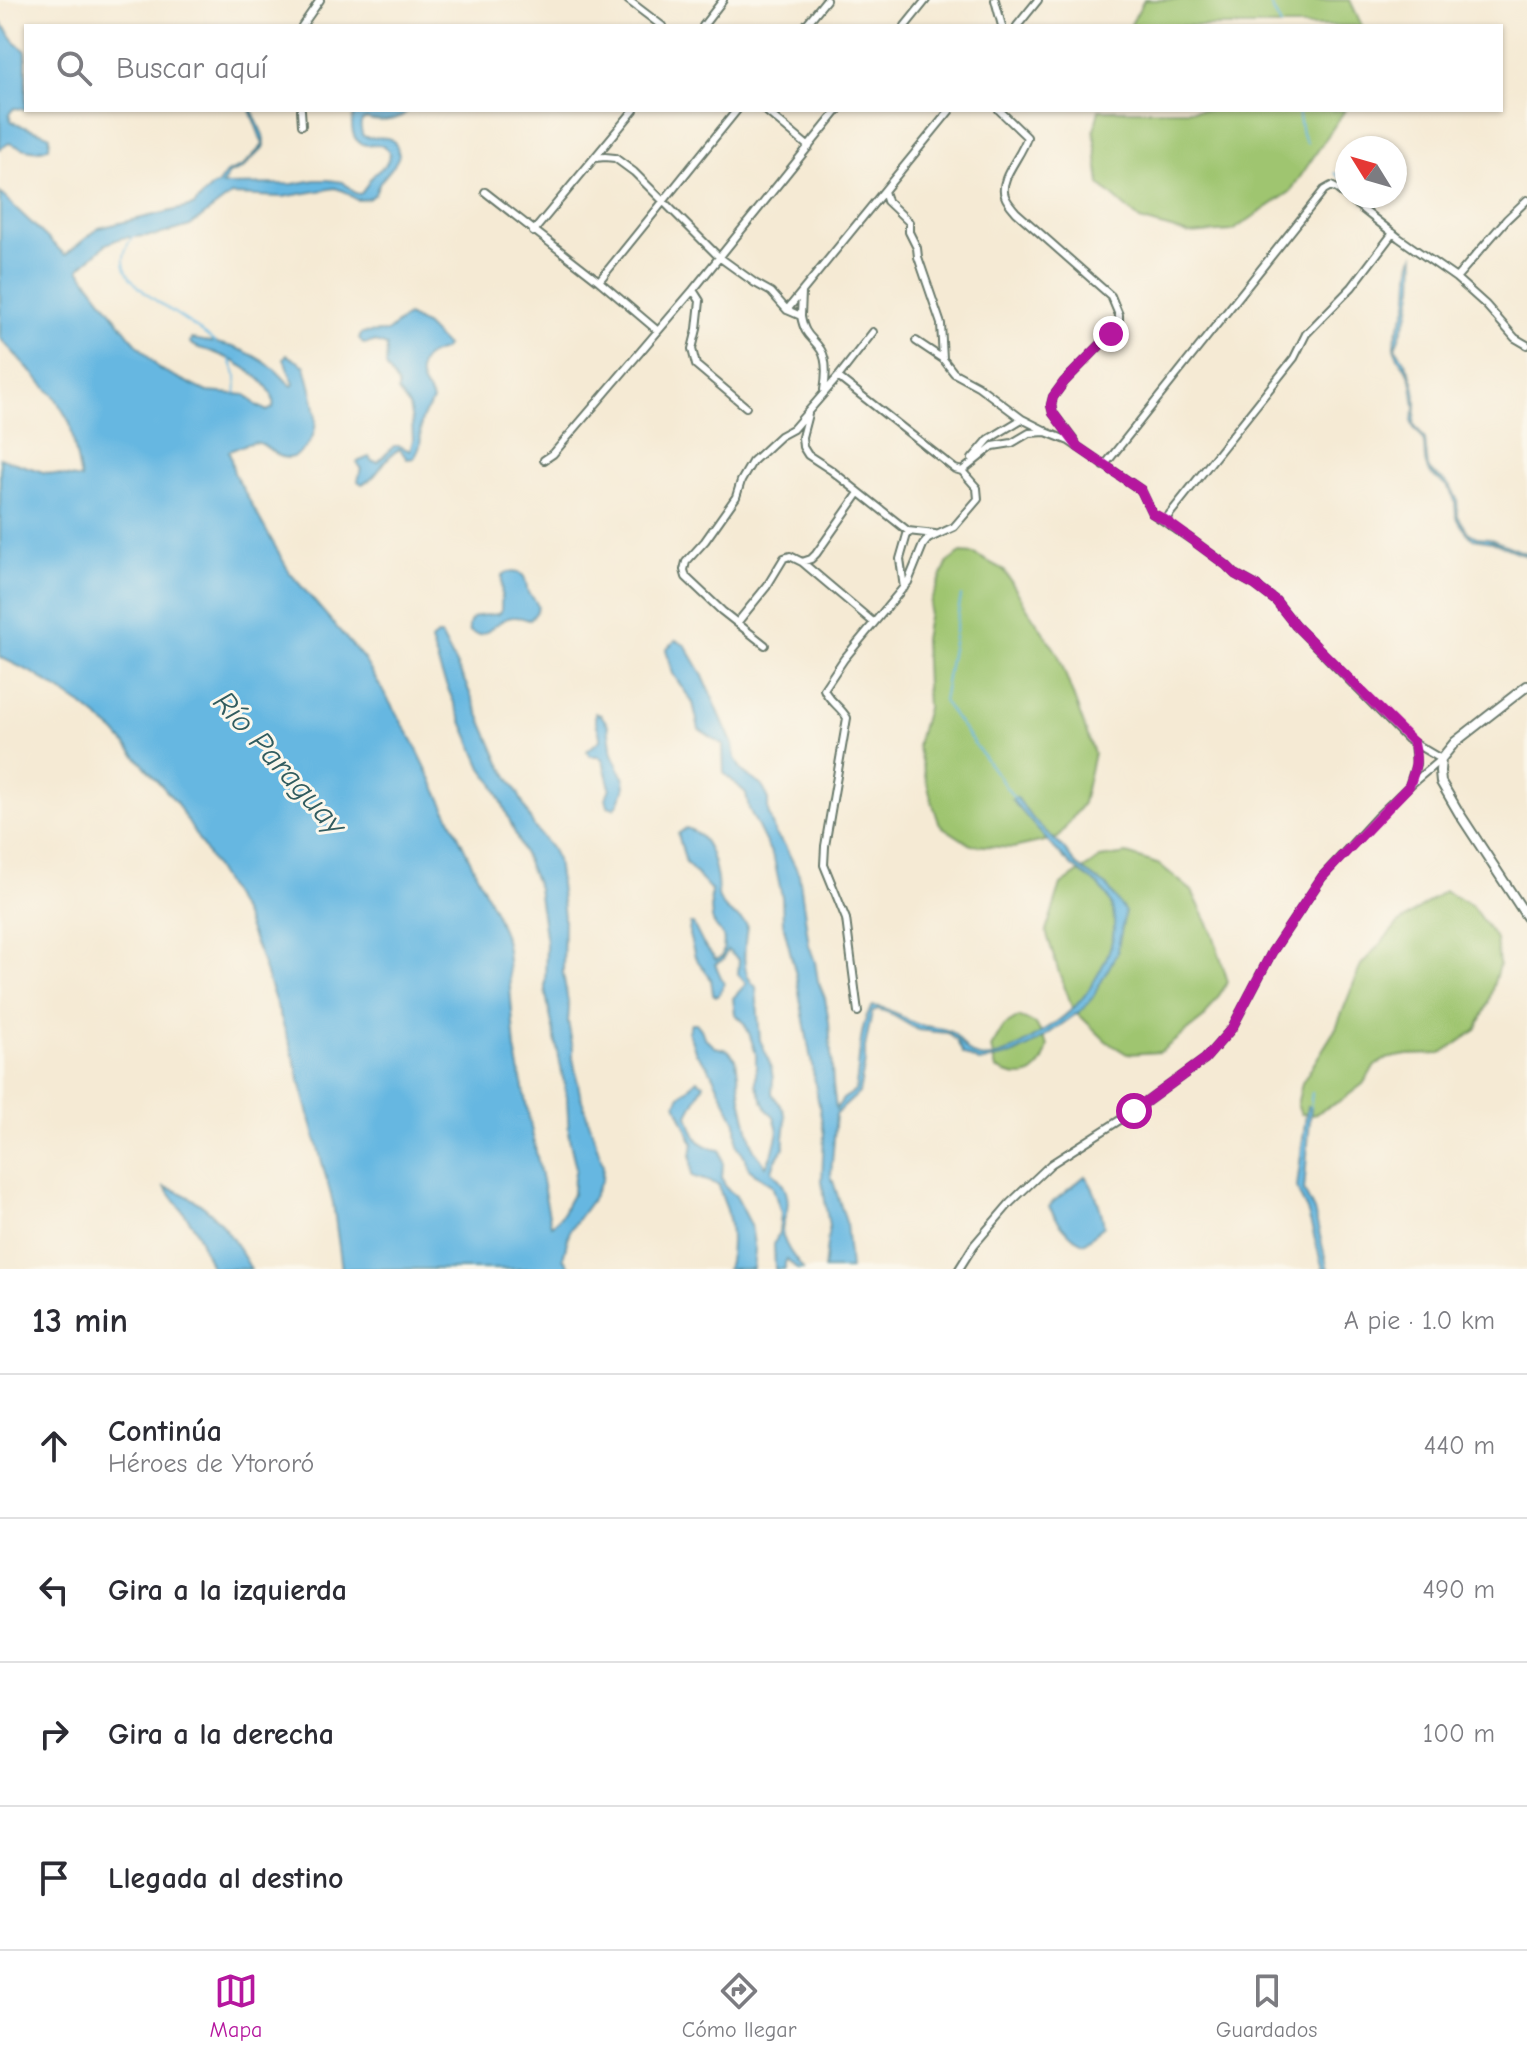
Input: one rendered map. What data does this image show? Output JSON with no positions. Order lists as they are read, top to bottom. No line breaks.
{"water":["Río Paraguay"],"north":"top left","page":{"search":"Buscar aquí","heading":["13 min","A pie · 1.0 km"],"list":[["Continúa","Héroes de Ytororó","440 m"],["Gira a la izquierda","490 m"],["Gira a la derecha","100 m"],"Llegada al destino"],"nav":["Mapa","Cómo llegar","Guardados"]}}
